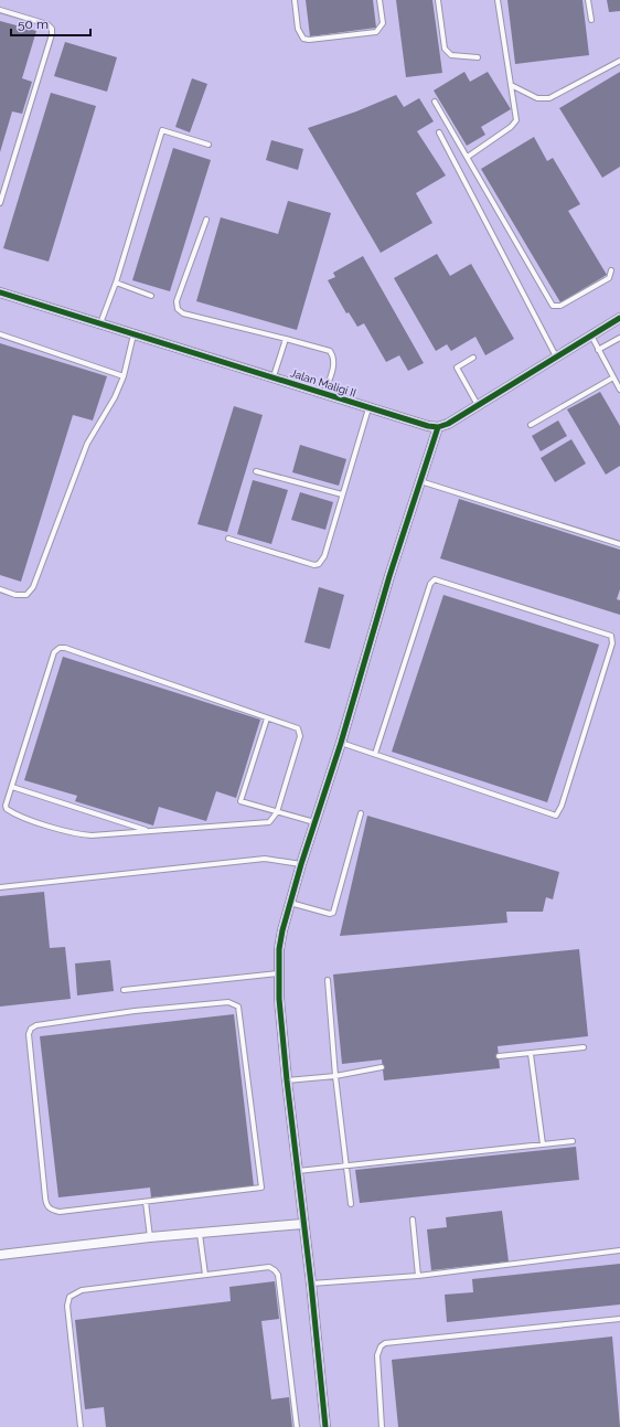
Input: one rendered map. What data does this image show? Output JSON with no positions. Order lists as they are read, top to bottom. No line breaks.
{"streets":{"street":["Jalan Maligi II"]},"scale_bar":"50 m"}
